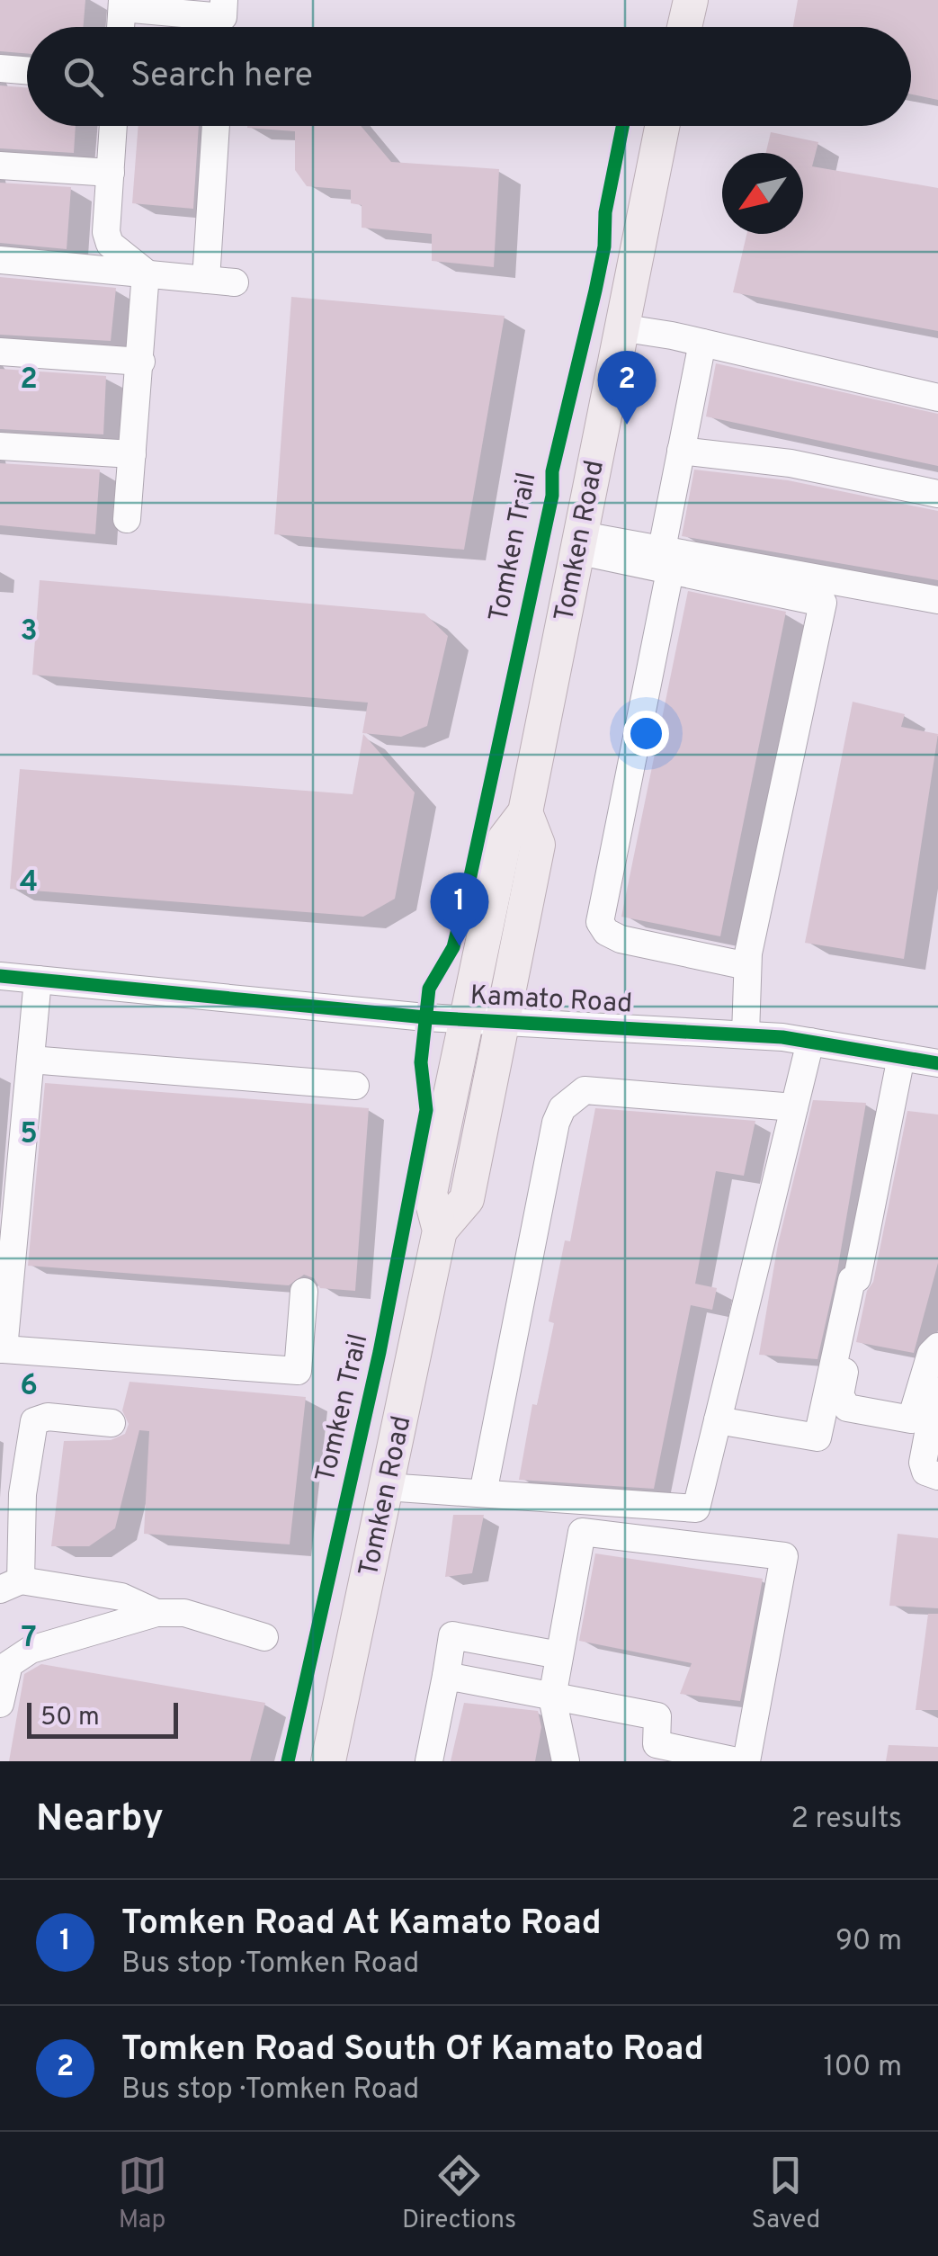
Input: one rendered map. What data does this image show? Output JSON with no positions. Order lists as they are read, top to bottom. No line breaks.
{"streets":{"main road":["Tomken Road"],"street":["Kamato Road"],"cycle path":["Tomken Trail"]},"crossings":[["Tomken Road","Kamato Road"]],"scale_bar":"50 m","north":"bottom left","page":{"search":"Search here","pins":["2","1"],"scale":"50 m","heading":["Nearby","2 results"],"list":[{"mark":"1","name":"Tomken Road At Kamato Road","note":"Bus stop · Tomken Road","value":"90 m"},{"mark":"2","name":"Tomken Road South Of Kamato Road","note":"Bus stop · Tomken Road","value":"100 m"}],"nav":["Map","Directions","Saved"]},"grid":{"rows":["2","3","4","5","6","7"]}}
